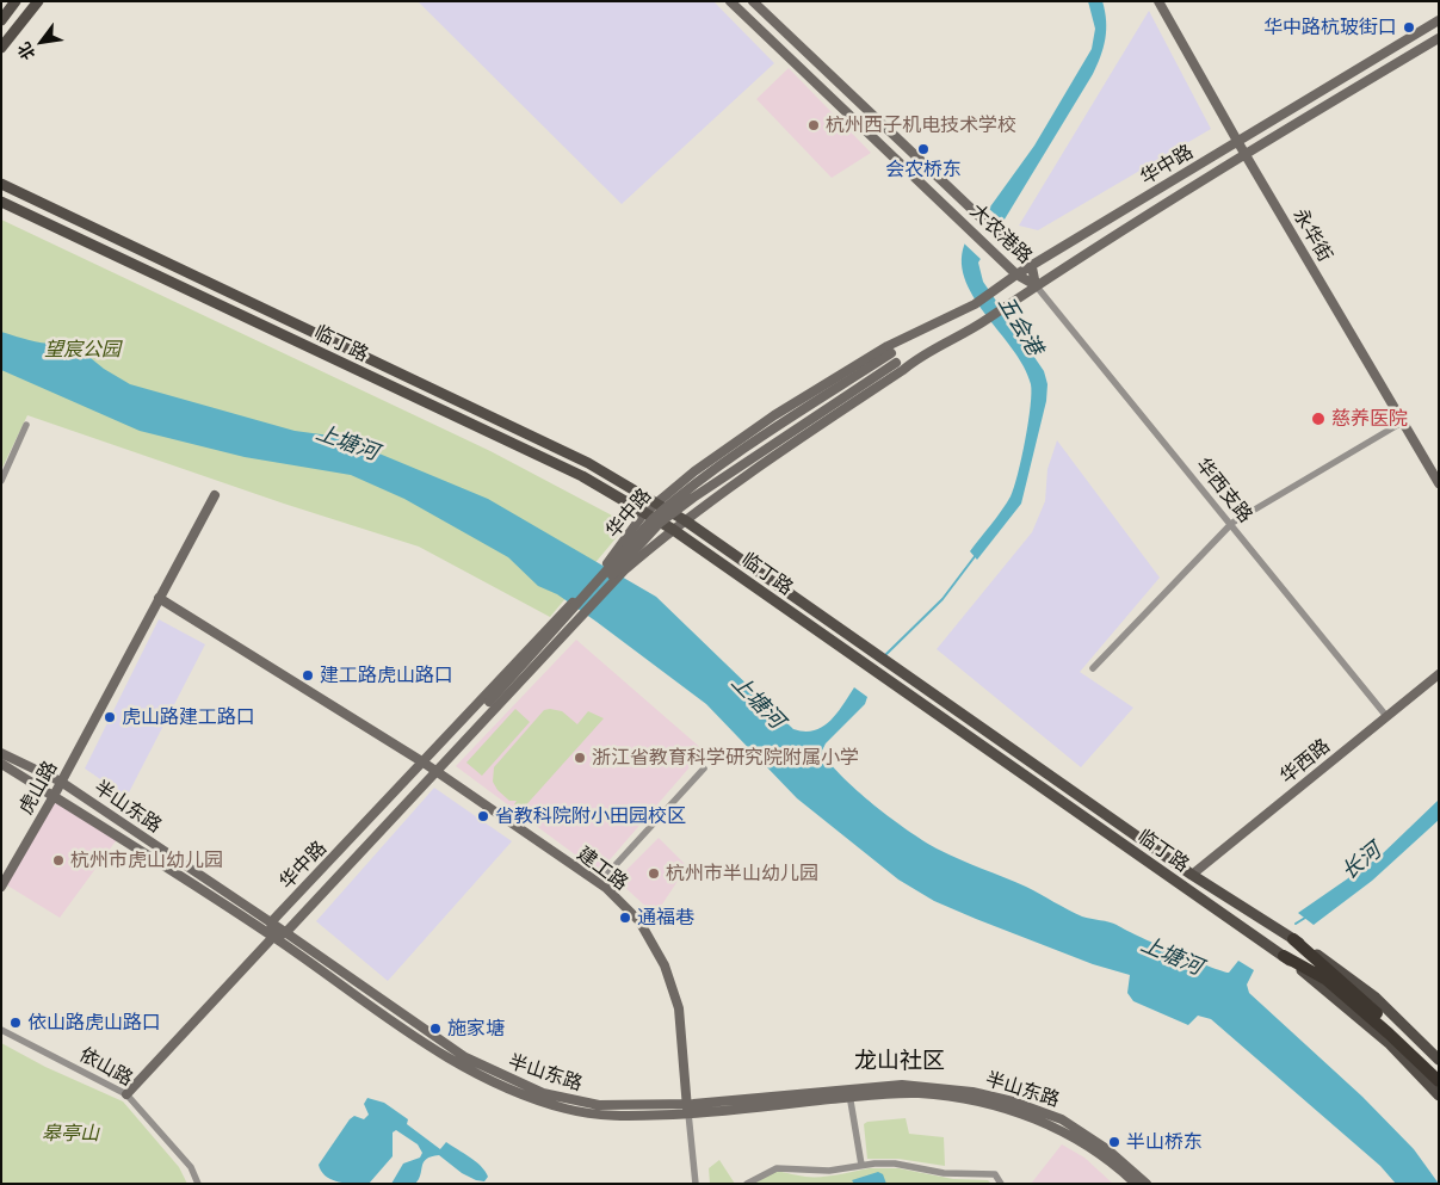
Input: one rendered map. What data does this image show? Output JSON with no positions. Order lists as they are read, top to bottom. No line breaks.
{"streets":{"main road":["华中路","大农港路","永华街","临丁路","华西路","虎山路","半山东路","建工路"],"street":["华西支路","依山路"]},"crossings":[["华中路","大农港路"],["华中路","永华街"],["华中路","临丁路"],["华中路","华西支路"],["华中路","半山东路"],["华中路","建工路"],["大农港路","华西支路"],["临丁路","华西路"],["华西支路","华西路"],["虎山路","半山东路"],["半山东路","建工路"]],"districts":["龙山社区"],"water":["五会港","上塘河","长河"],"parks":["望宸公园","皋亭山"],"places":["华中路杭玻街口","杭州西子机电技术学校","会农桥东","慈养医院","建工路虎山路口","虎山路建工路口","浙江省教育科学研究院附属小学","省教科院附小田园校区","杭州市虎山幼儿园","杭州市半山幼儿园","通福巷","依山路虎山路口","施家塘","半山桥东"],"north":"bottom left"}
